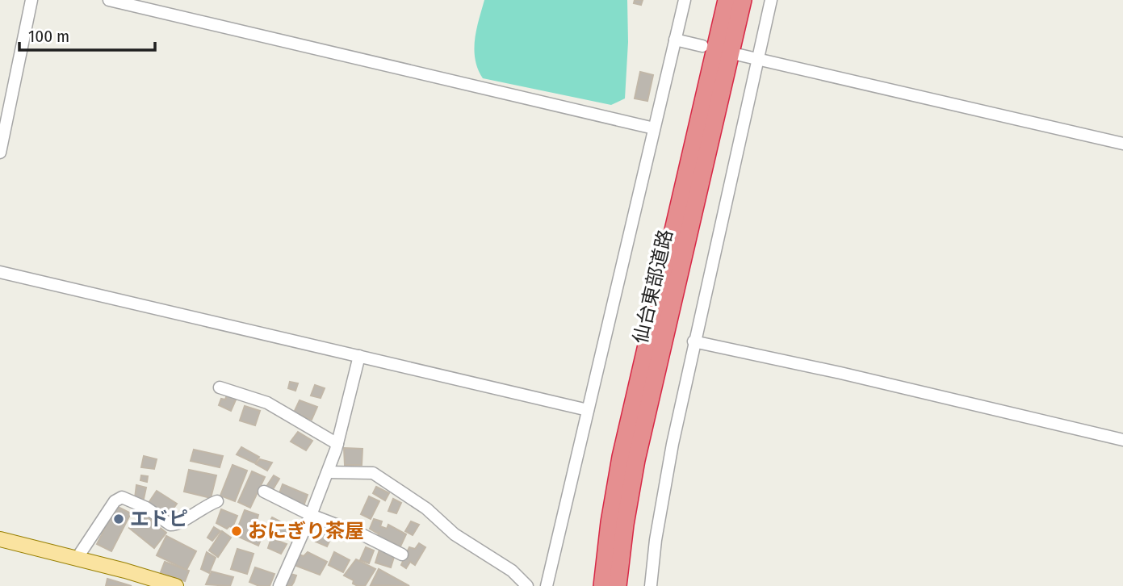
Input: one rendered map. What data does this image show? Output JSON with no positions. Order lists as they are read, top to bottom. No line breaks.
{"streets":{"highway":["仙台東部道路"]},"places":["エドピ","おにぎり茶屋"],"scale_bar":"100 m"}
